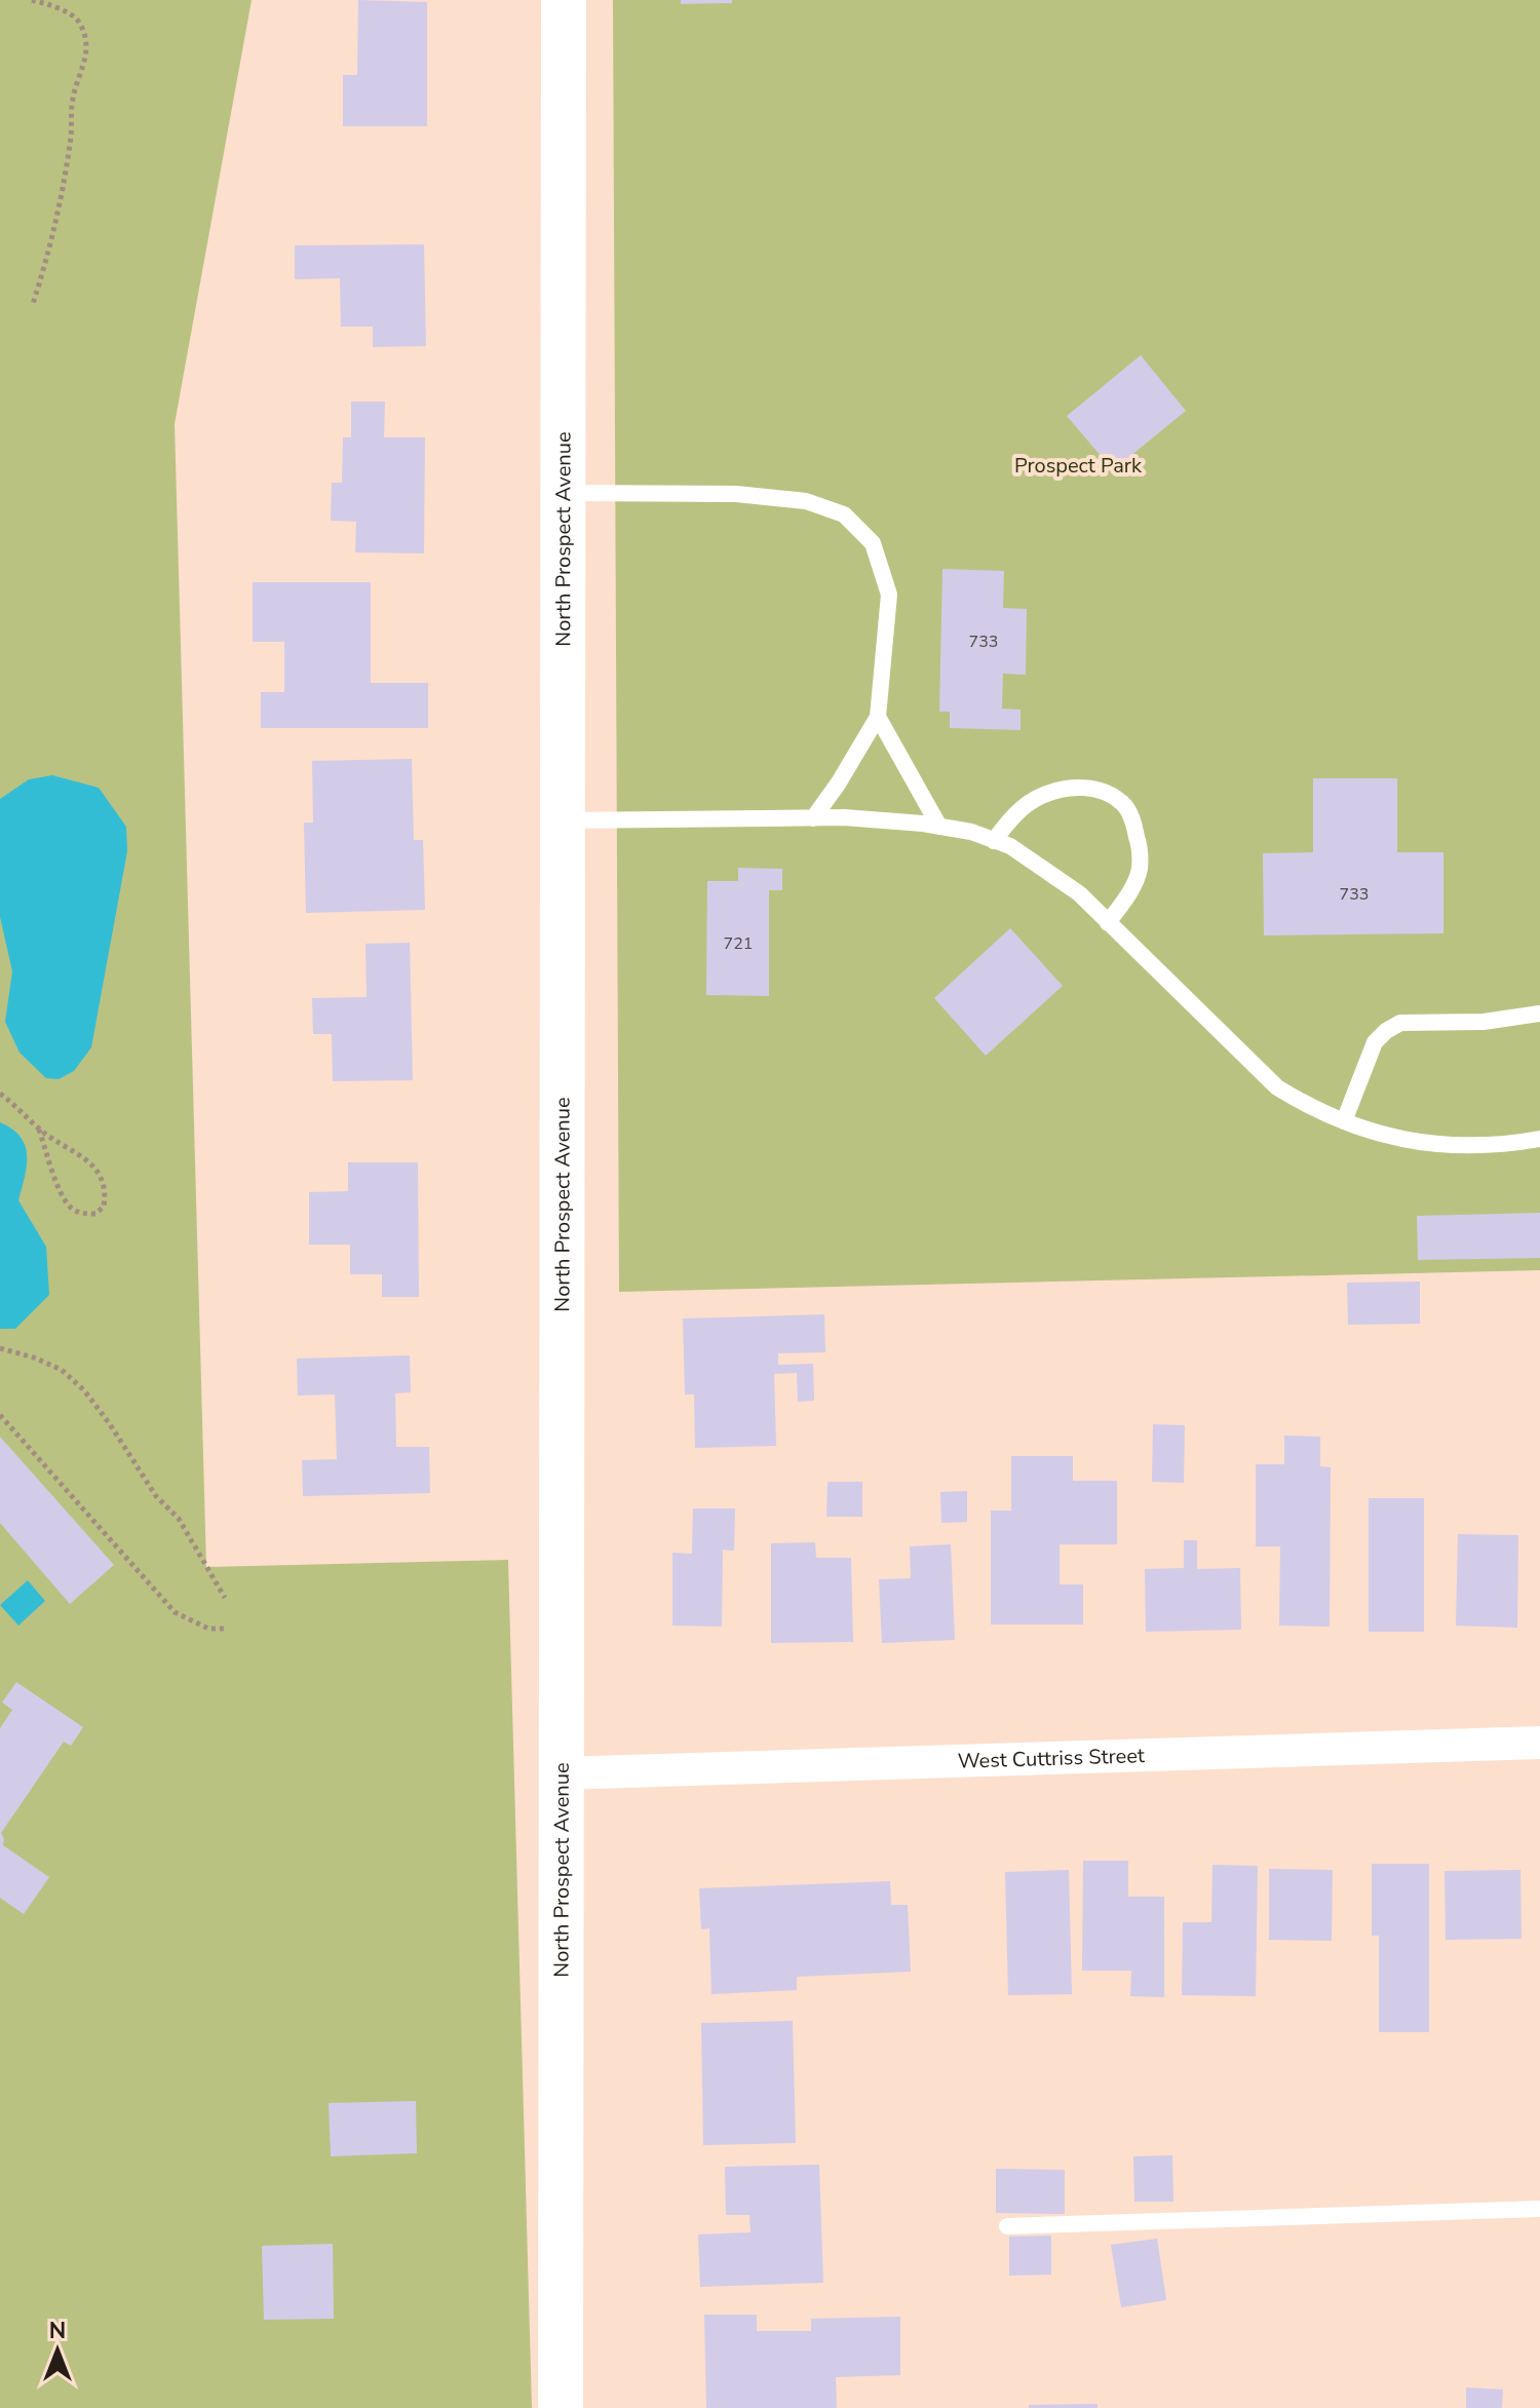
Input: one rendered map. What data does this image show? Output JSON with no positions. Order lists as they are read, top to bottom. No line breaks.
{"streets":{"street":["North Prospect Avenue","West Cuttriss Street"]},"crossings":[["North Prospect Avenue","West Cuttriss Street"]],"parks":["Prospect Park"],"house_numbers":["733","733","721"],"north":"top"}
